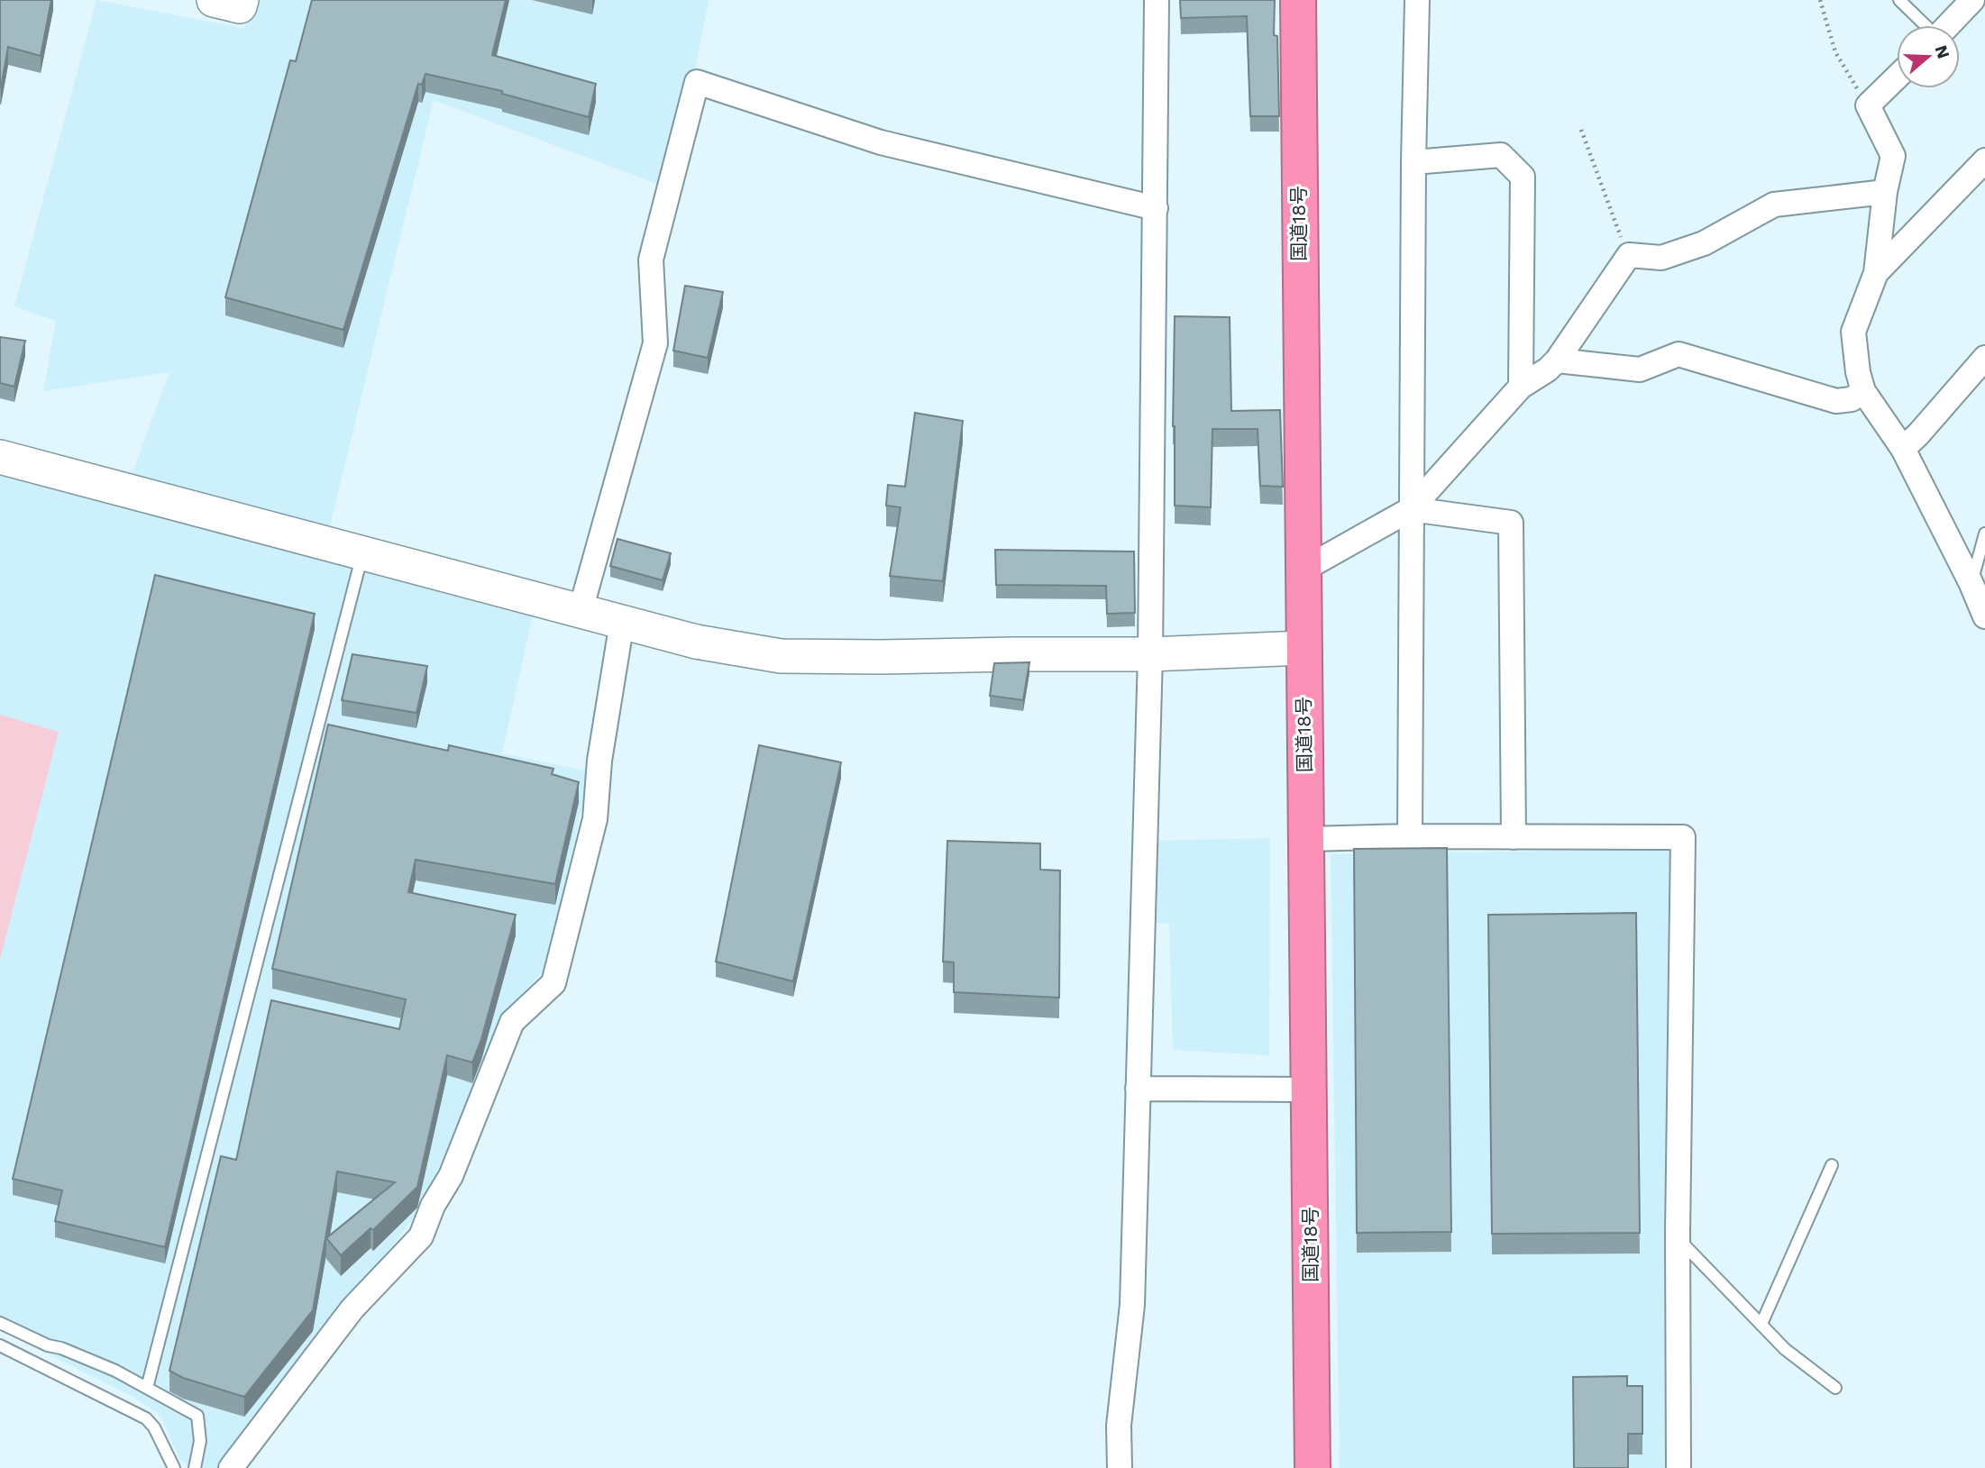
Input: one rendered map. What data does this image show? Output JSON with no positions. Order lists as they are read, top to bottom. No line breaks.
{"streets":{"highway":["国道18号"]},"north":"right"}
